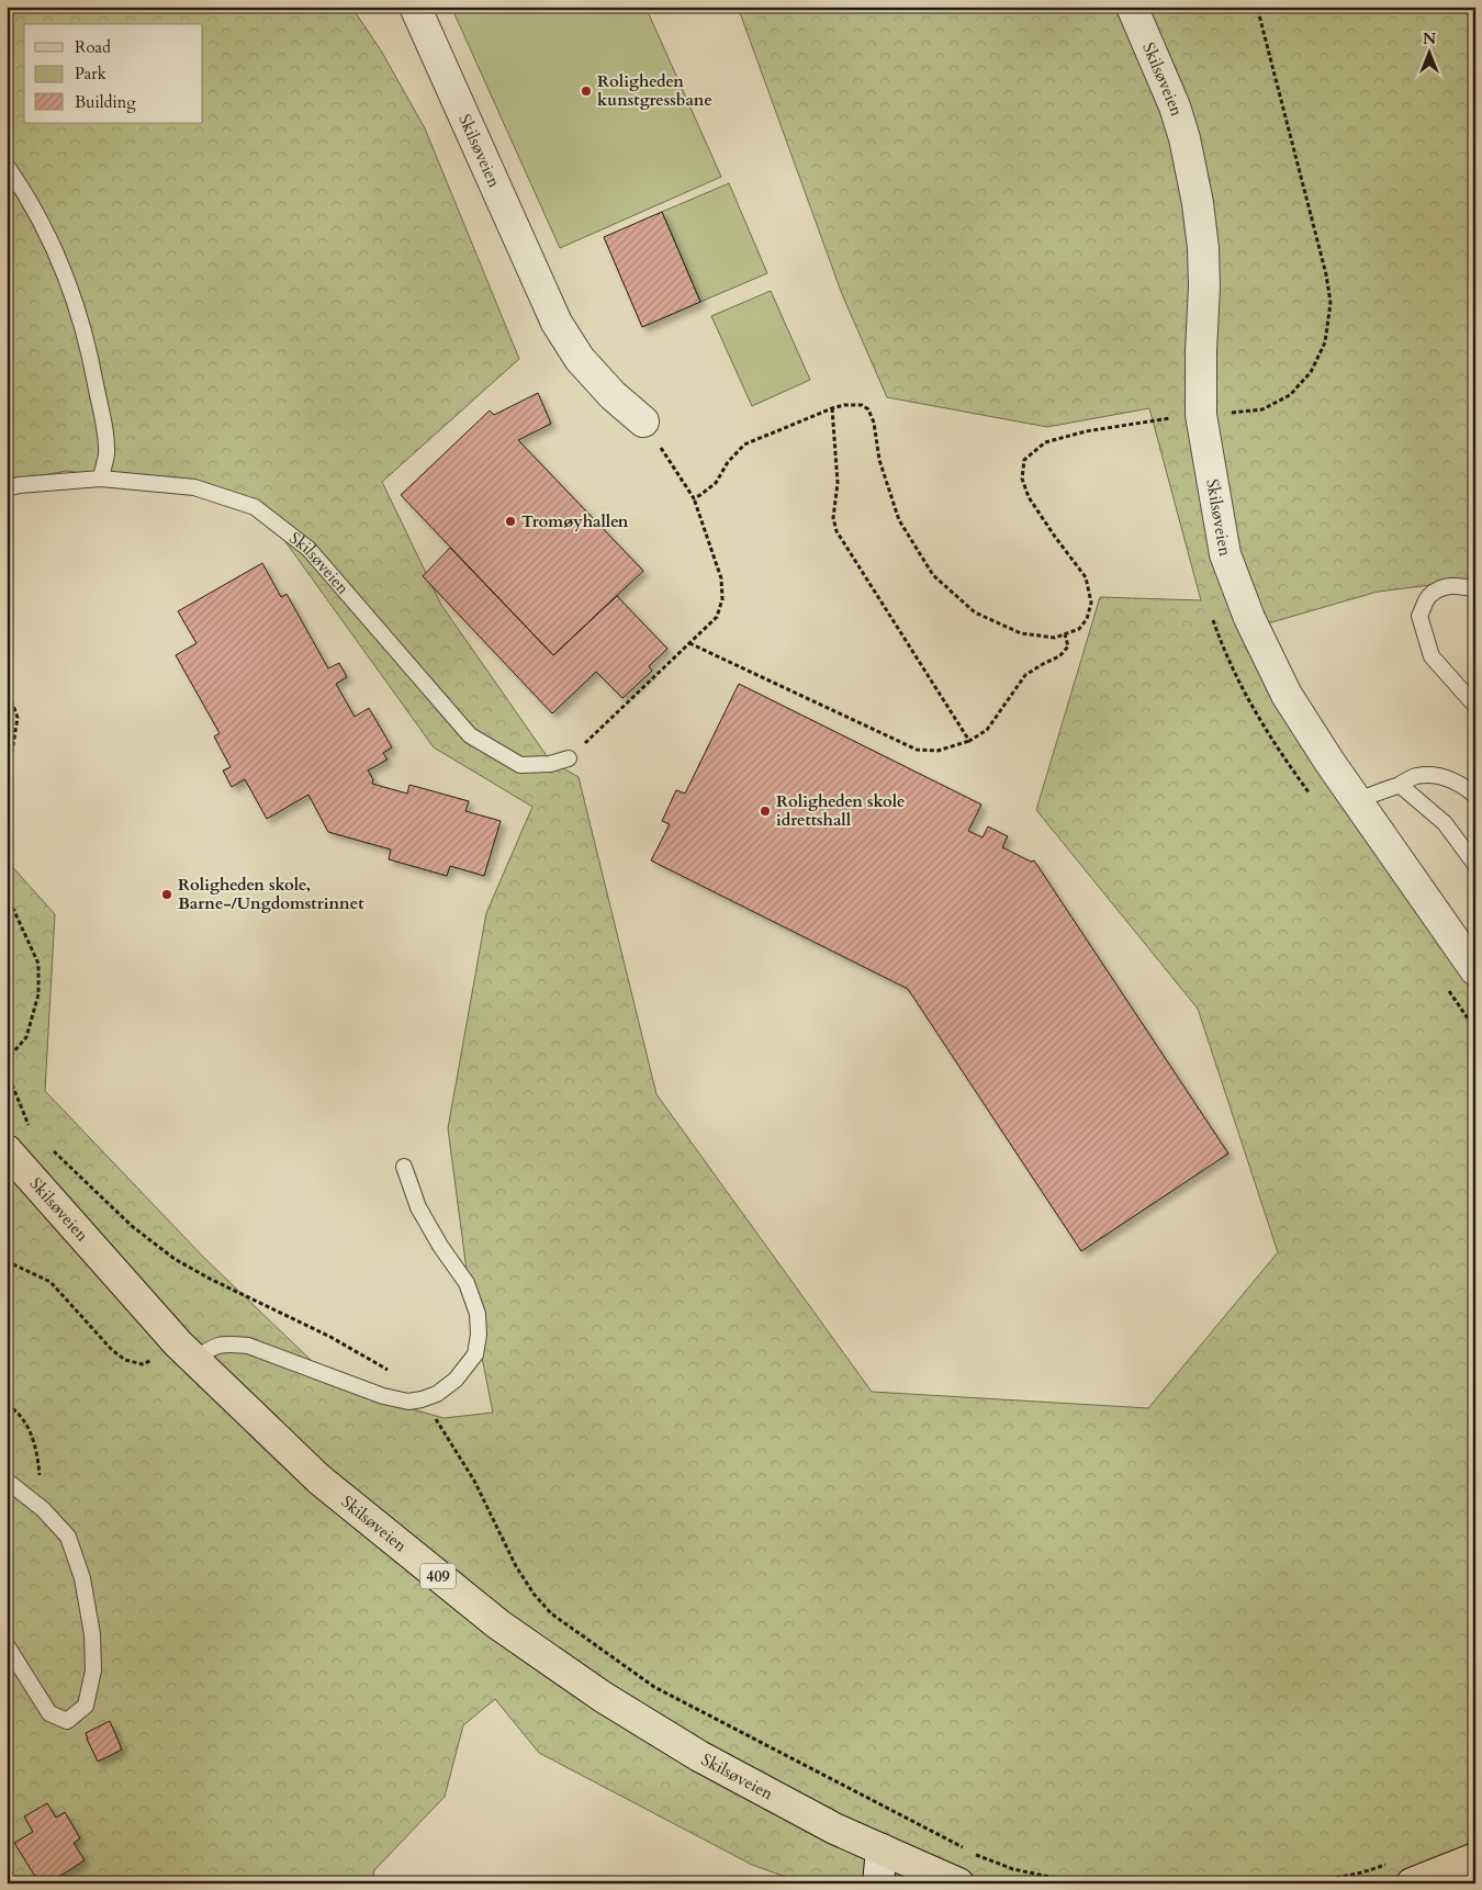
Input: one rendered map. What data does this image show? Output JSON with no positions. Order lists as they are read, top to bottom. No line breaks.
{"streets":{"main road":["Skilsøveien","409"]},"places":["Roligheden kunstgressbane","Tromøyhallen","Roligheden skole idrettshall","Roligheden skole, Barne-/Ungdomstrinnet"],"legend":["Road","Park","Building"],"north":"top"}
